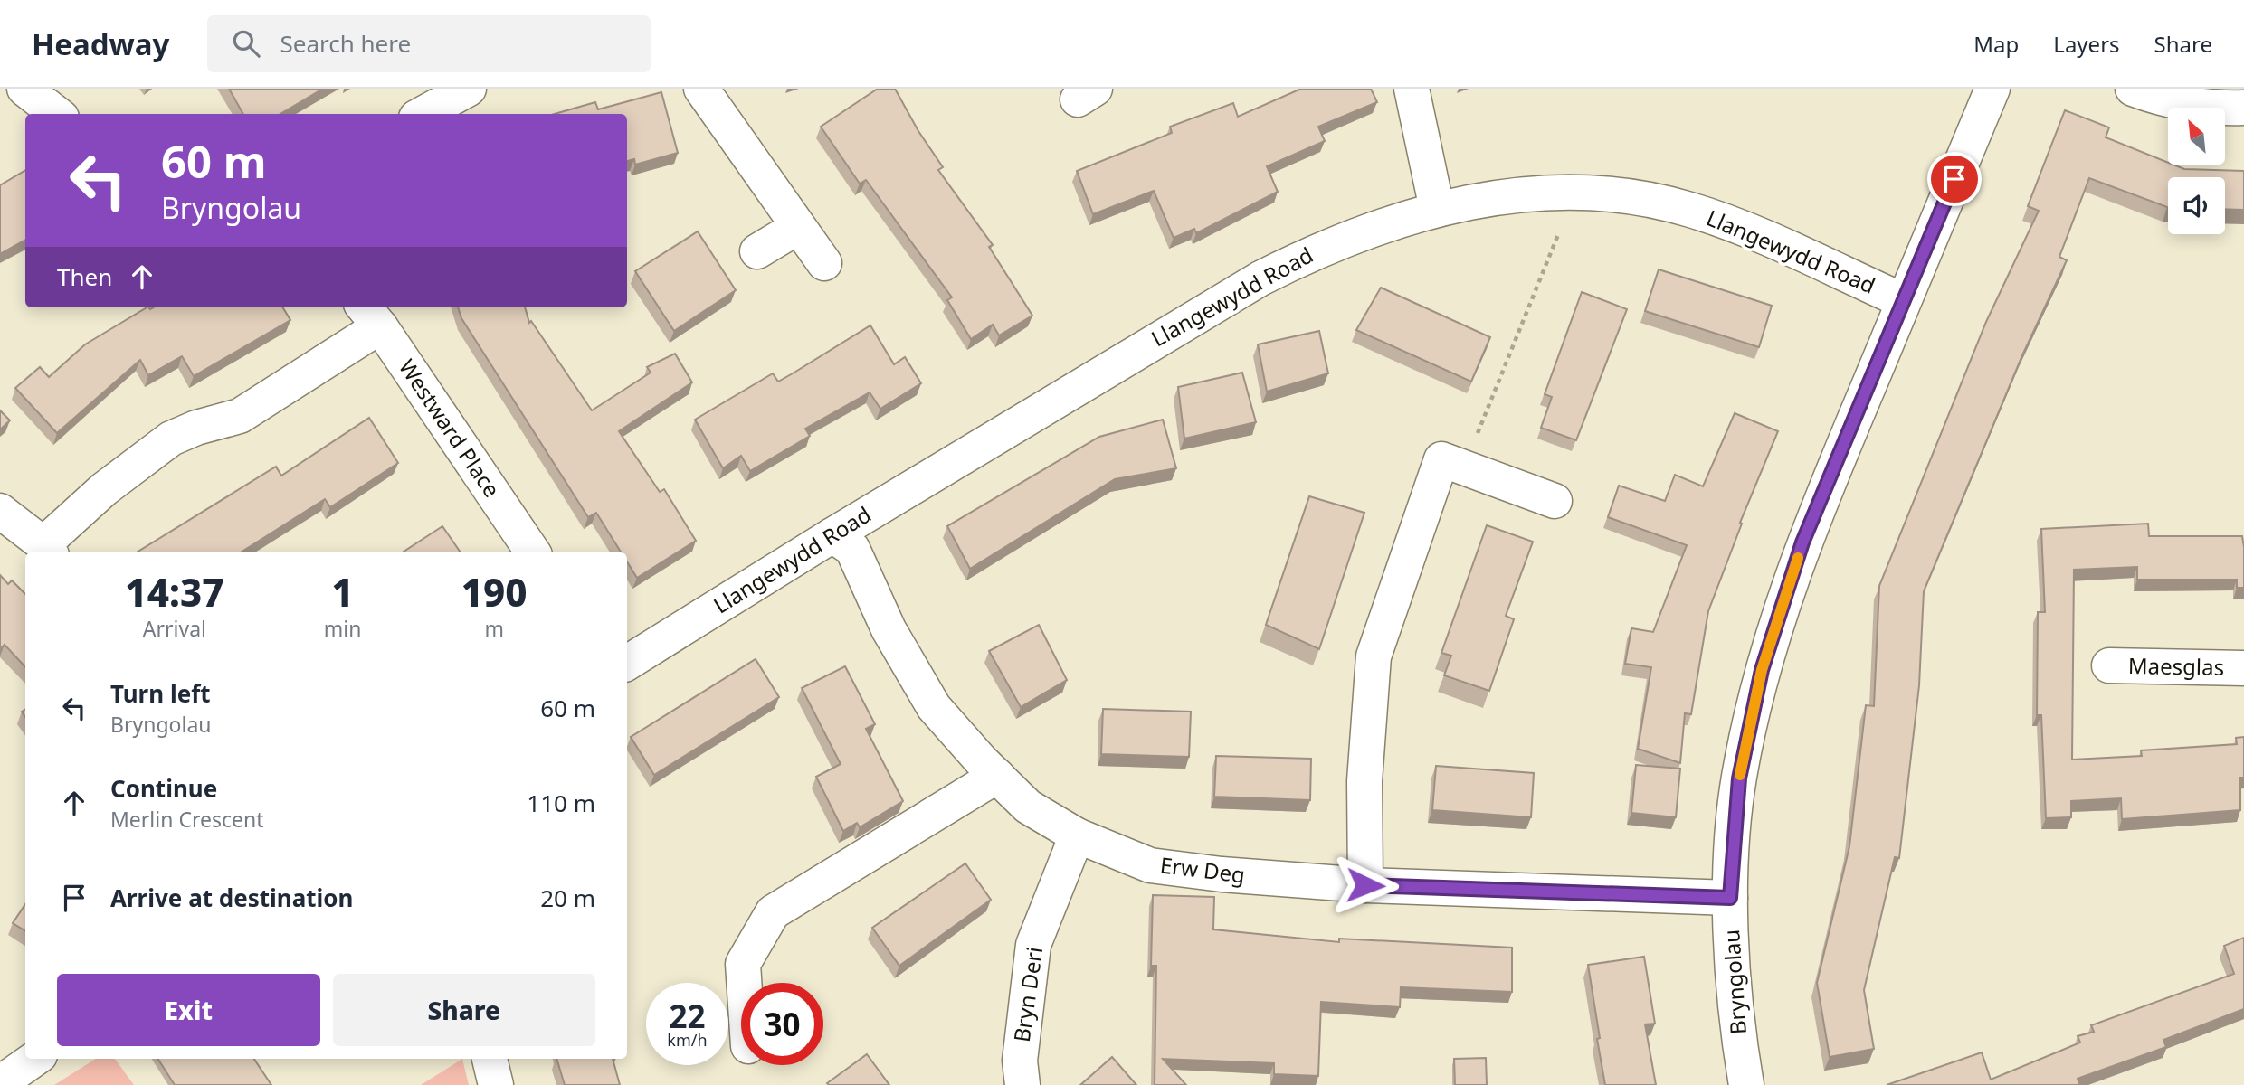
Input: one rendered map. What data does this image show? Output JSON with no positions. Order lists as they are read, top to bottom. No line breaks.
{"streets":{"street":["Llangewydd Road","Westward Place","Maesglas","Erw Deg","Bryngolau","Bryn Deri"]},"crossings":[["Llangewydd Road","Erw Deg"],["Llangewydd Road","Bryngolau"],["Erw Deg","Bryngolau"],["Erw Deg","Bryn Deri"]],"north":"top left","page":{"header":"Headway","search":"Search here","nav":["Map","Layers","Share"],"turn":["60 m","Bryngolau"],"then":"Then","eta":["14:37","Arrival","1","min","190","m"],"list":[{"name":"Turn left","note":"Bryngolau","value":"60 m"},{"name":"Continue","note":"Merlin Crescent","value":"110 m"},{"name":"Arrive at destination","value":"20 m"}],"buttons":["Exit","Share"],"speed":"22 km/h","limit":"30"}}
